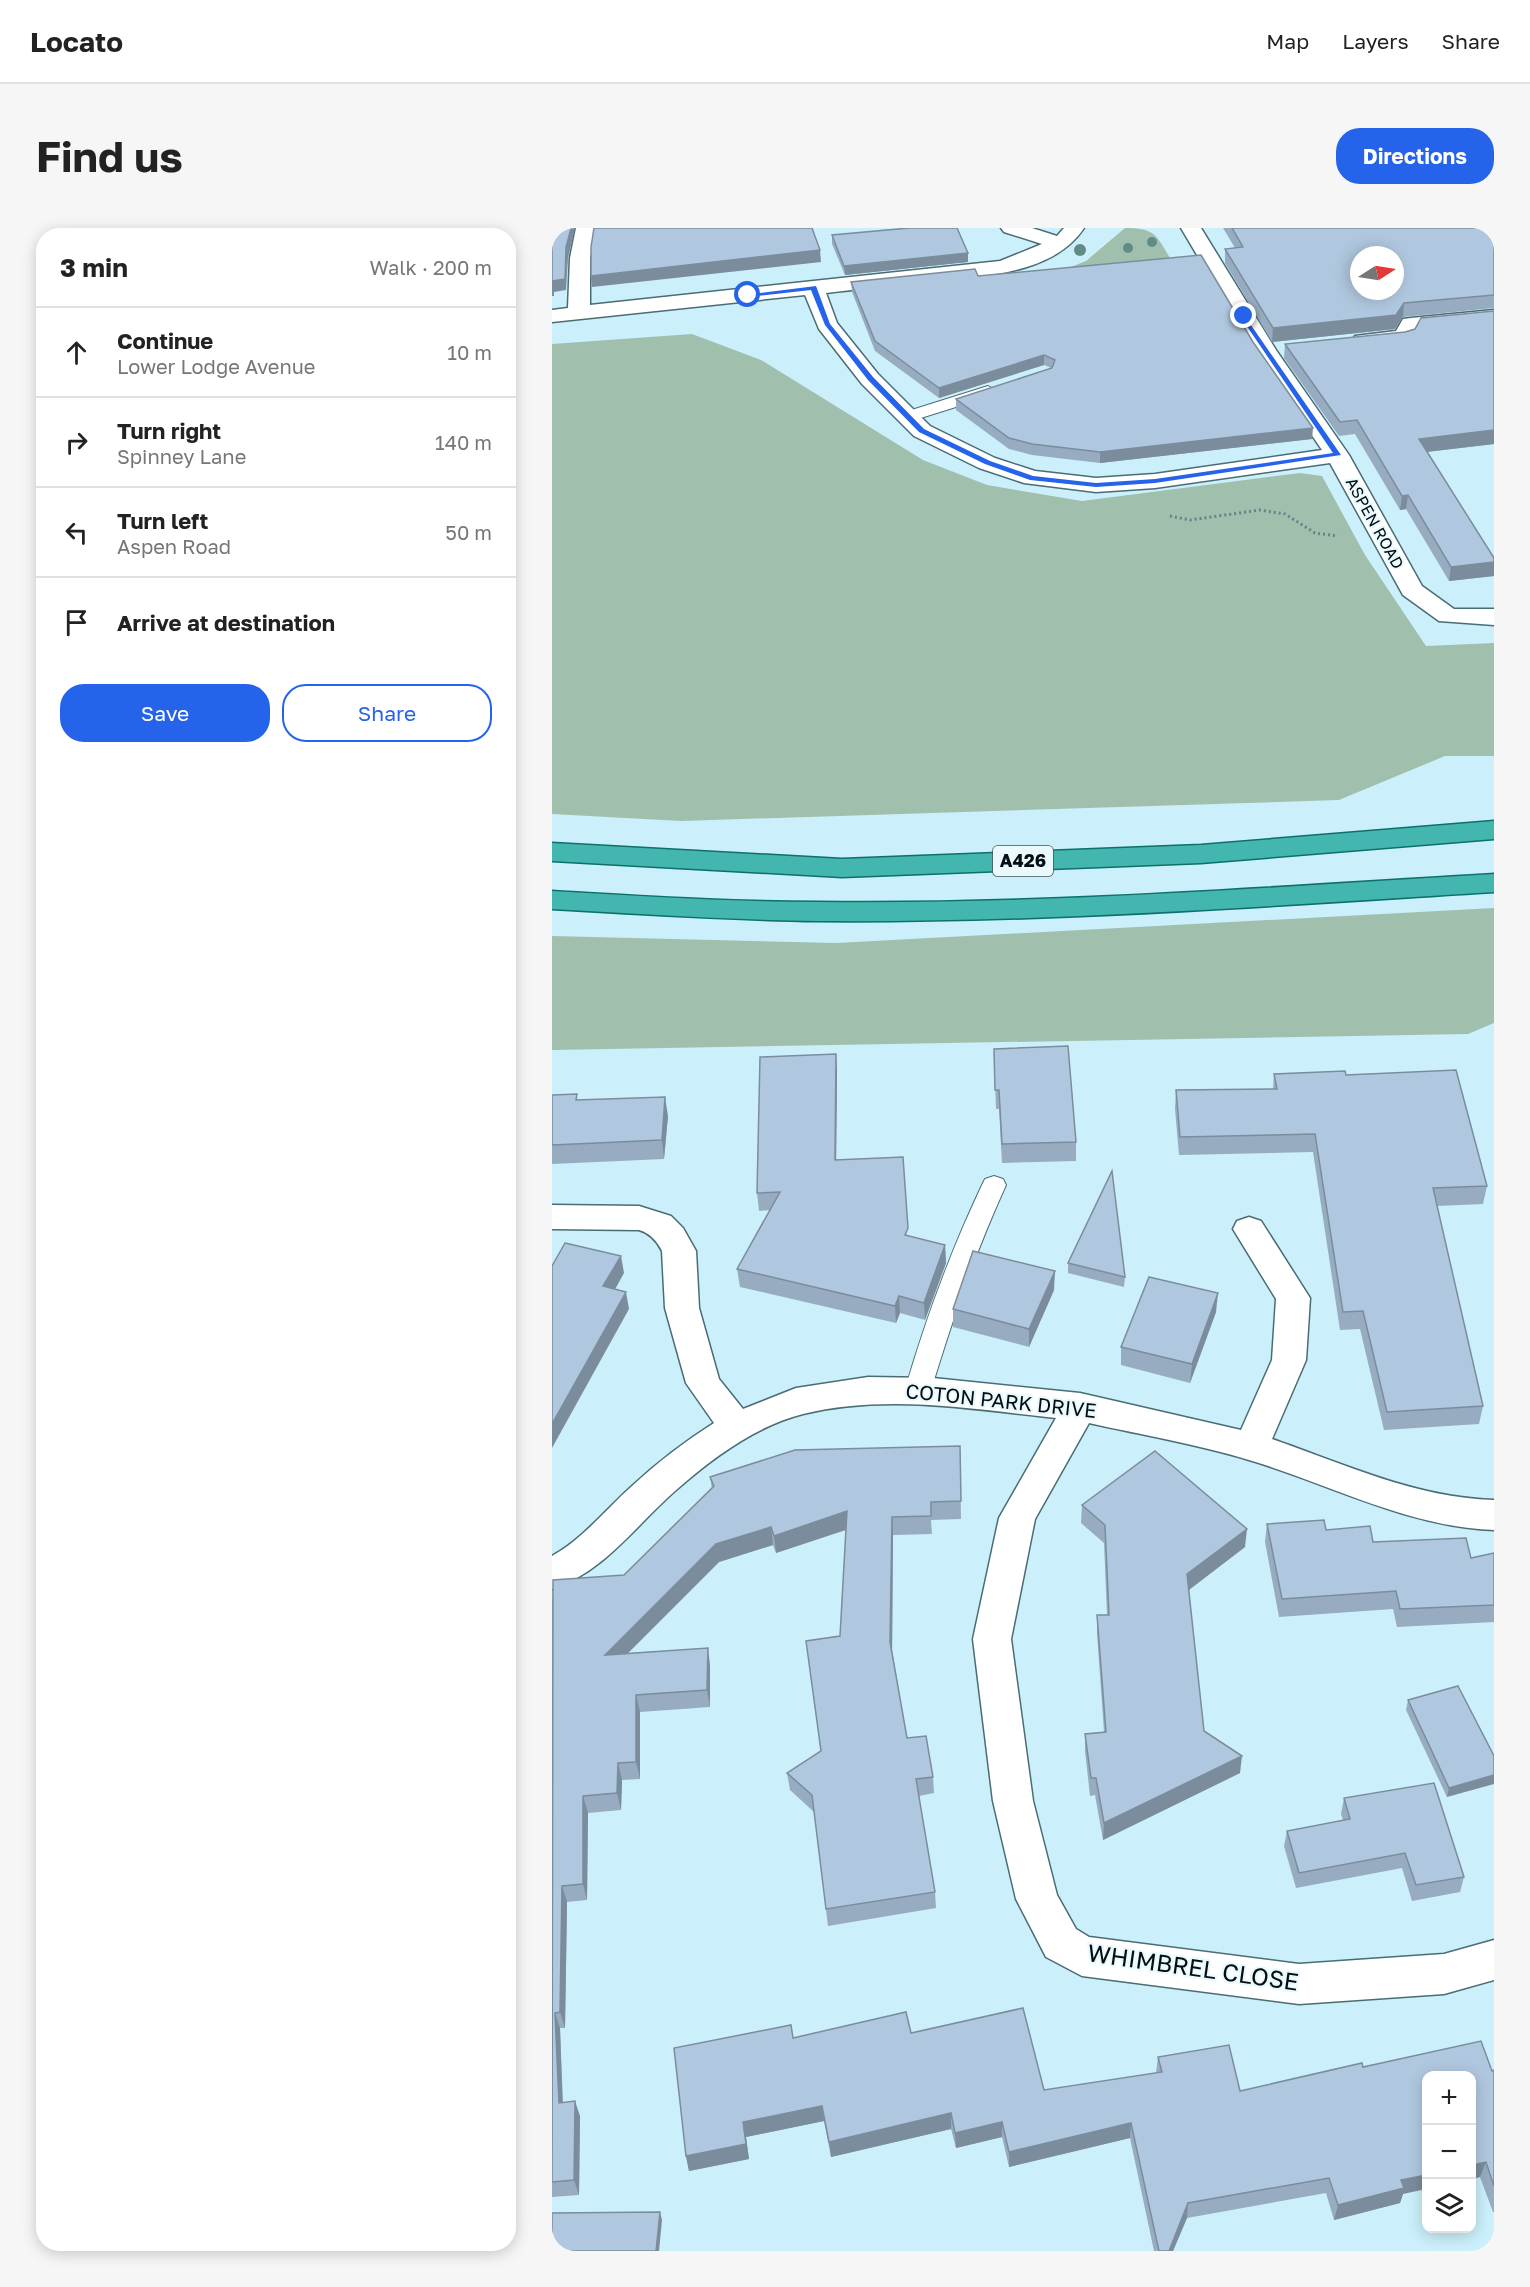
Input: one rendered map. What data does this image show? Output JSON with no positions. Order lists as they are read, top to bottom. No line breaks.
{"streets":{"highway":["A426"],"street":["ASPEN ROAD","COTON PARK DRIVE","WHIMBREL CLOSE"]},"crossings":[["COTON PARK DRIVE","WHIMBREL CLOSE"]],"north":"right","page":{"header":"Locato","nav":["Map","Layers","Share"],"buttons":["Directions",["Save","Share"]],"title":"Find us","heading":["3 min","Walk · 200 m"],"list":[["Continue","Lower Lodge Avenue","10 m"],["Turn right","Spinney Lane","140 m"],["Turn left","Aspen Road","50 m"],"Arrive at destination"],"map_buttons":["+","−"]}}
